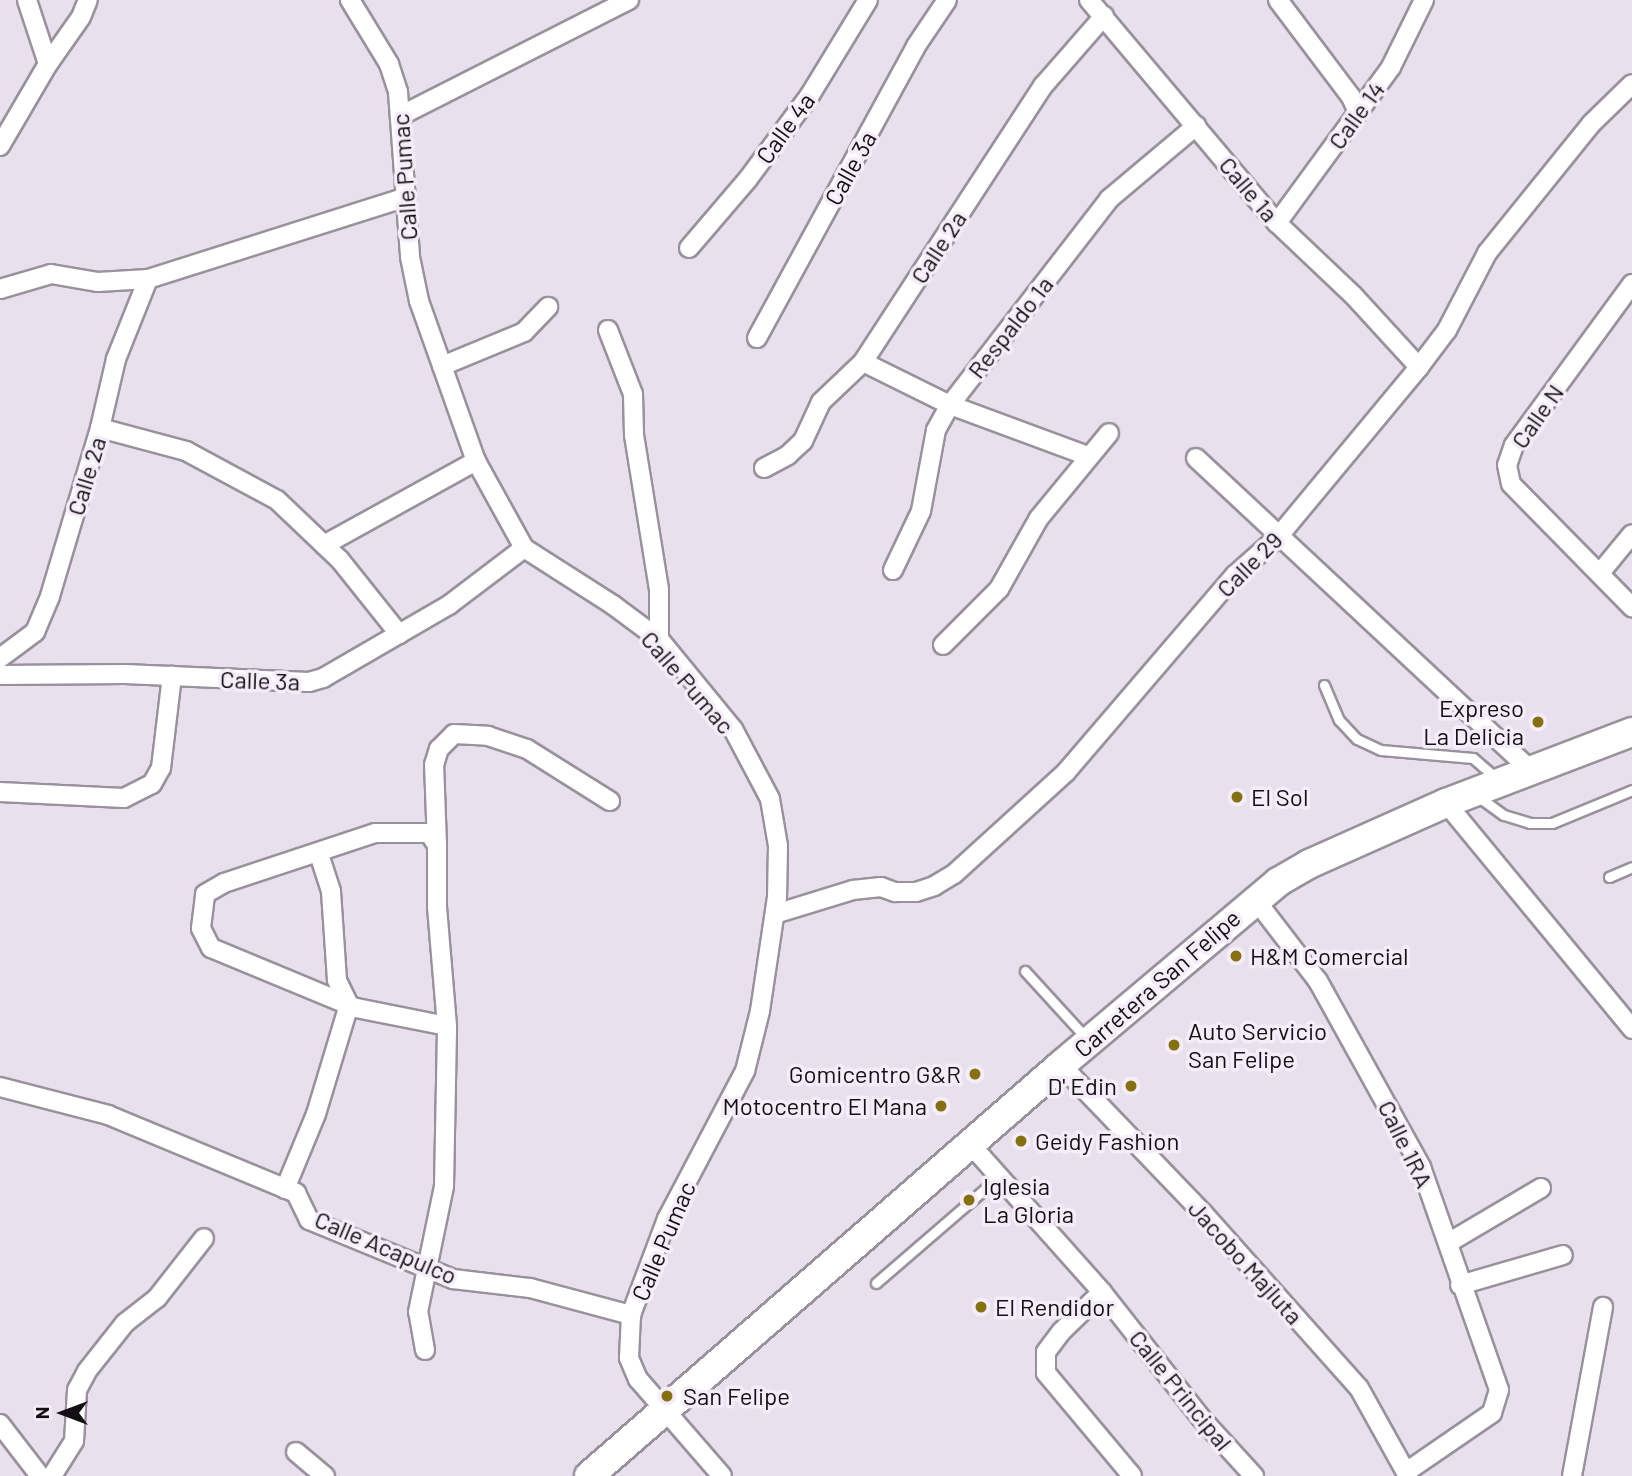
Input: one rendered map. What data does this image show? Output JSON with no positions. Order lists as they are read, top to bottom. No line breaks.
{"streets":{"main road":["Carretera San Felipe"],"street":["Calle 14","Calle 4a","Calle 3a","Calle Pumac","Calle 1a","Calle 2a","Respaldo 1a","Calle N","Calle 29","Calle 1RA","Calle Acapulco","Jacobo Majluta","Calle Principal"]},"crossings":[["Calle 14","Calle 1a"],["Calle 3a","Calle Pumac"],["Calle Pumac","Calle 29"],["Calle Pumac","Carretera San Felipe"],["Calle Pumac","Calle Acapulco"],["Calle 1a","Calle 2a"],["Calle 1a","Respaldo 1a"],["Calle 1a","Calle 29"],["Carretera San Felipe","Calle 1RA"],["Carretera San Felipe","Jacobo Majluta"],["Carretera San Felipe","Calle Principal"],["Calle 1RA","Jacobo Majluta"]],"places":["Expreso La Delicia","El Sol","H&M Comercial","Auto Servicio San Felipe","Gomicentro G&R","D' Edin","Motocentro El Mana","Geidy Fashion","Iglesia La Gloria","El Rendidor","San Felipe"],"north":"left"}
